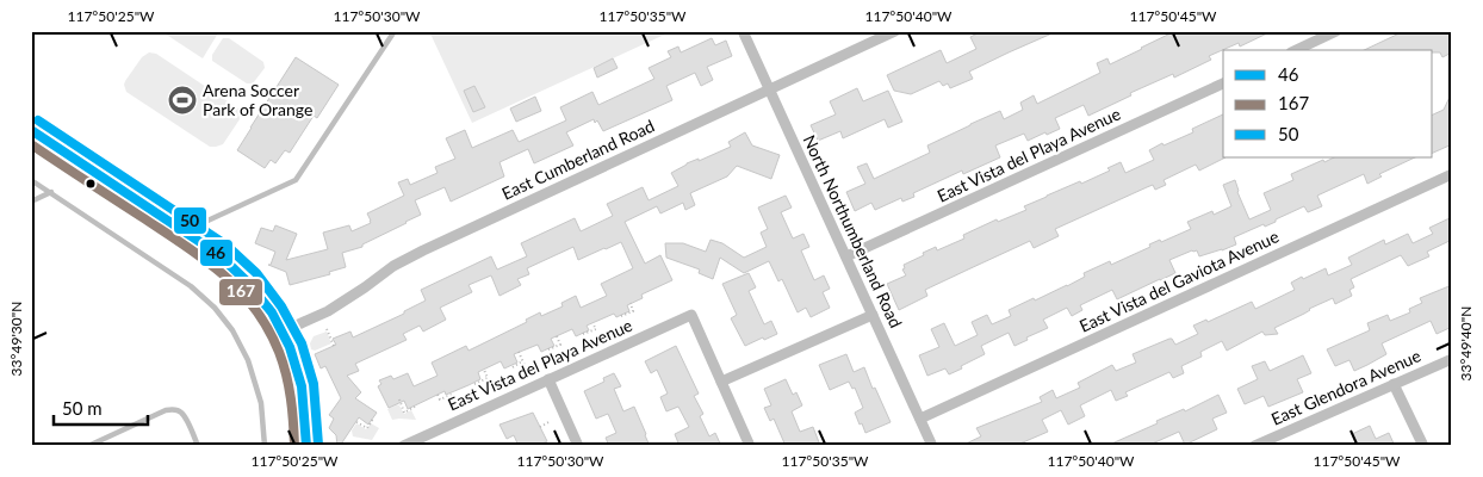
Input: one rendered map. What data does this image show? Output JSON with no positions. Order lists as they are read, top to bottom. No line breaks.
{"streets":{"street":["East Vista del Playa Avenue","East Cumberland Road","North Northumberland Road","East Vista del Gaviota Avenue","East Glendora Avenue"]},"crossings":[["East Vista del Playa Avenue","North Northumberland Road"],["East Cumberland Road","North Northumberland Road"],["North Northumberland Road","East Vista del Gaviota Avenue"]],"places":{"sports":["Arena Soccer Park of Orange"]},"lines":["transit line 50","transit line 46","transit line 167"],"legend":["46","167","50"],"scale_bar":"50 m","coordinates":["117°50'25\"W","117°50'30\"W","117°50'35\"W","117°50'40\"W","117°50'45\"W","33°49'30\"N","33°49'40\"N"]}
